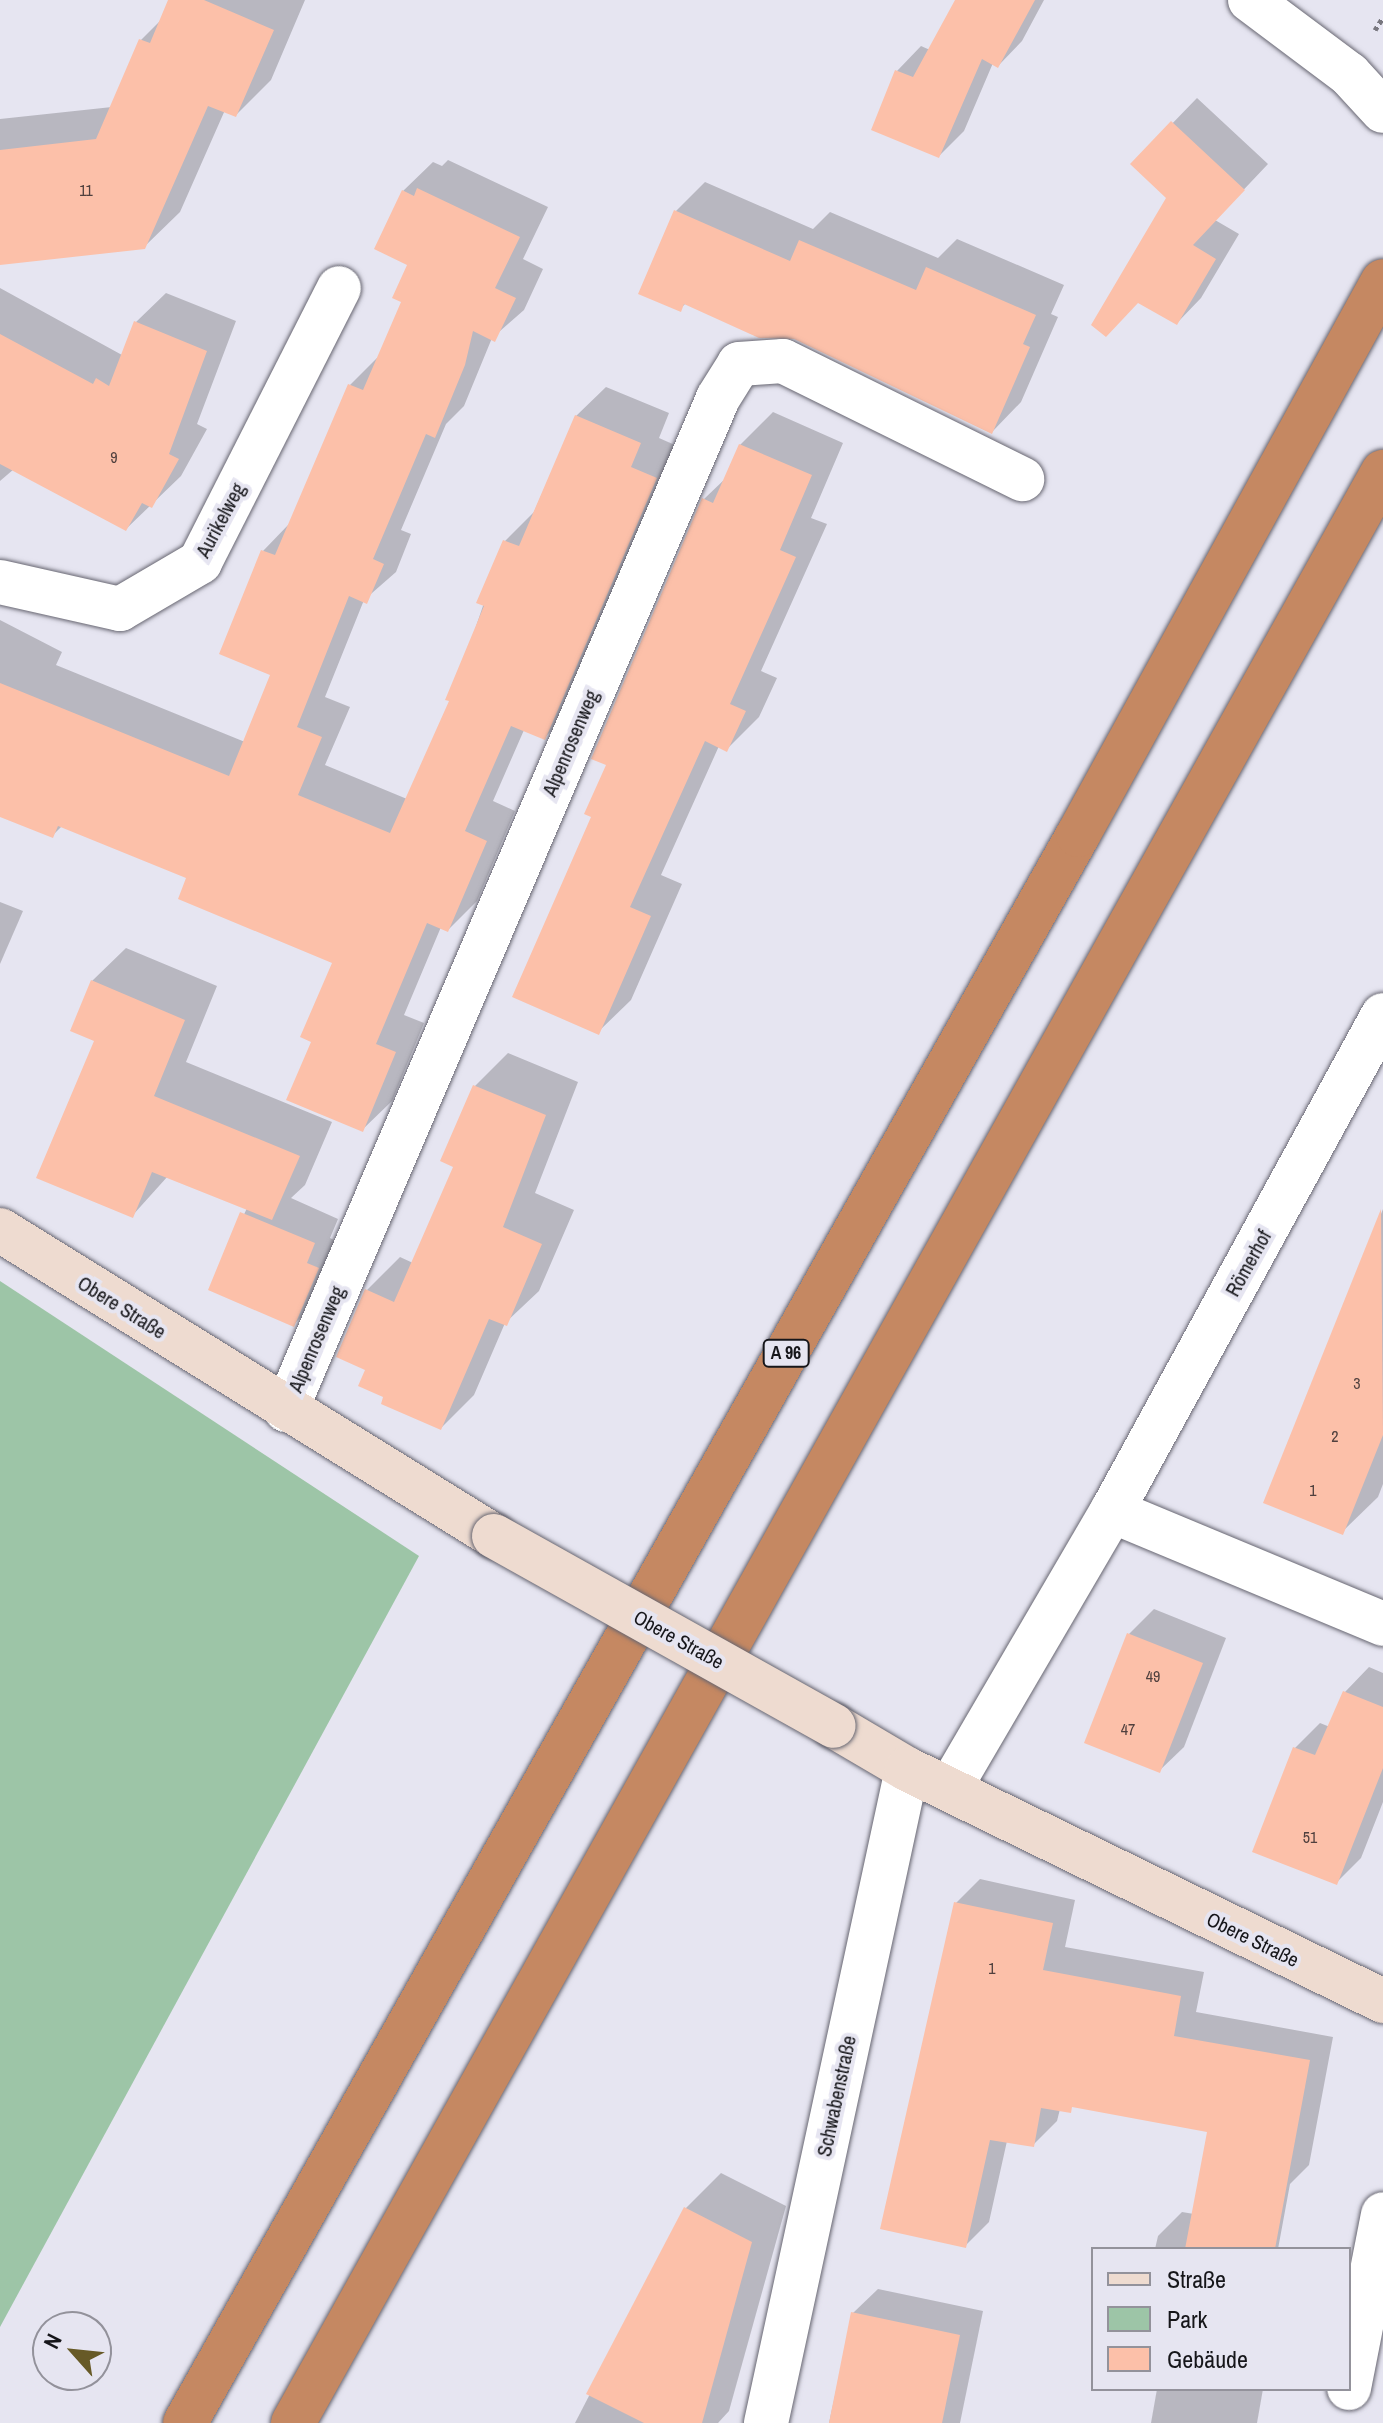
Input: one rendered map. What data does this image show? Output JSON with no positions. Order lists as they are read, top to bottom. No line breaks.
{"streets":{"highway":["A 96"],"street":["Aurikelweg","Alpenrosenweg","Römerhof","Obere Straße","Schwabenstraße"]},"crossings":[["Alpenrosenweg","Obere Straße"],["Römerhof","Obere Straße"],["Obere Straße","Schwabenstraße"]],"house_numbers":["11","9","3","2","1","49","47","51","1"],"legend":["Straße","Park","Gebäude"],"north":"top left"}
